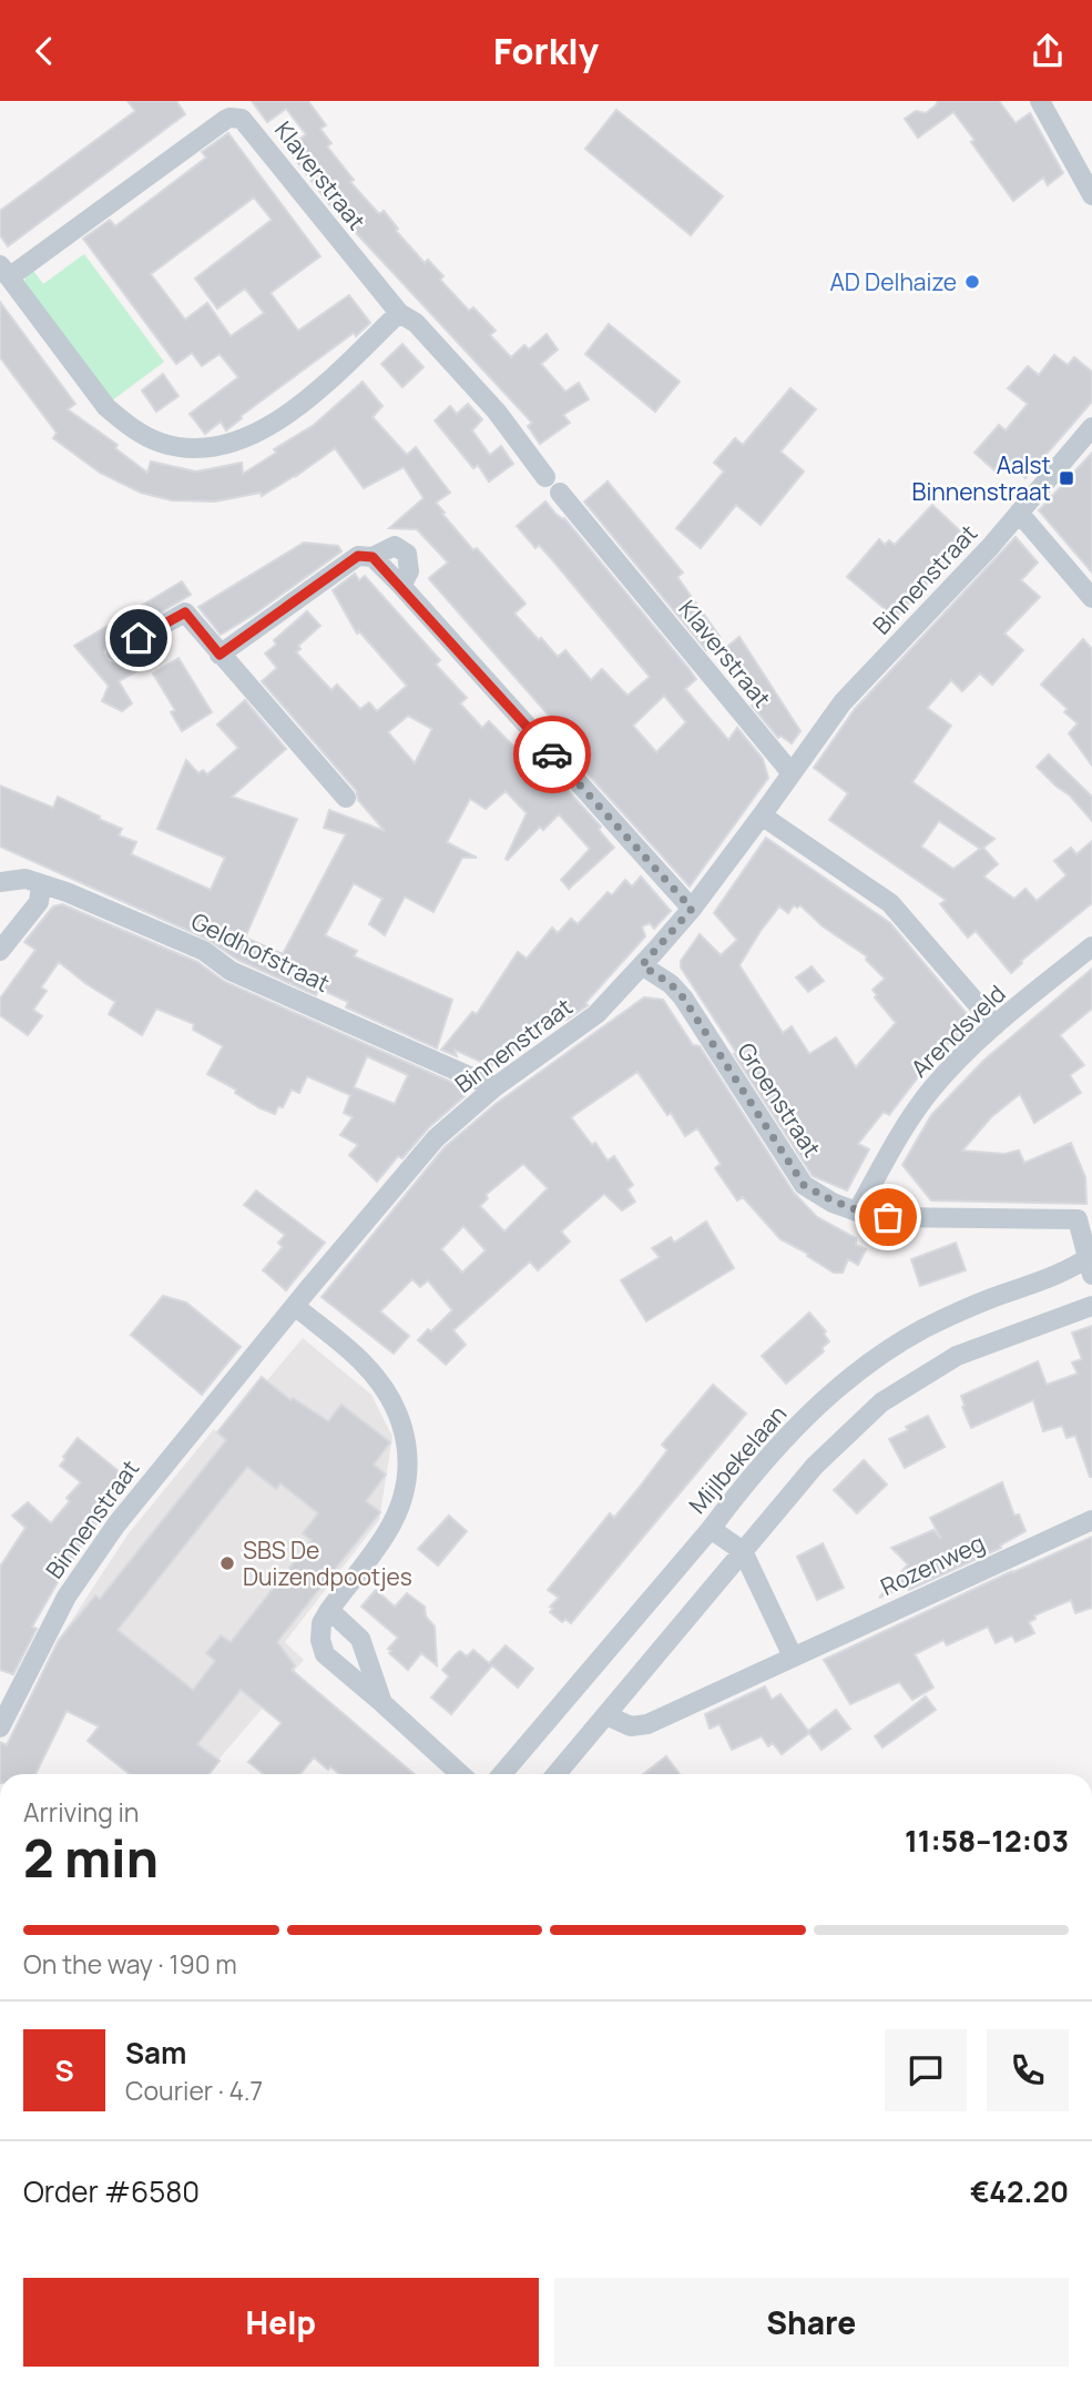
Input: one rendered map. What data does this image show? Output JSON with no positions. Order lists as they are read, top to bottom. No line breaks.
{"streets":{"street":["Klaverstraat","Binnenstraat","Geldhofstraat","Arendsveld","Groenstraat","Mijlbekelaan","Rozenweg"]},"crossings":[["Klaverstraat","Binnenstraat"],["Binnenstraat","Geldhofstraat"],["Binnenstraat","Groenstraat"],["Arendsveld","Groenstraat"],["Groenstraat","Mijlbekelaan"]],"places":{"other":["AD Delhaize","SBS De Duizendpootjes"],"transit":["Aalst Binnenstraat"]},"page":{"header":"Forkly","heading":["2 min","Arriving in","11:58–12:03"],"panel":["Sam","Courier · 4.7","Order #6580","€42.20"],"bar":"On the way · 190 m","round":"S","buttons":["Help","Share"]}}
